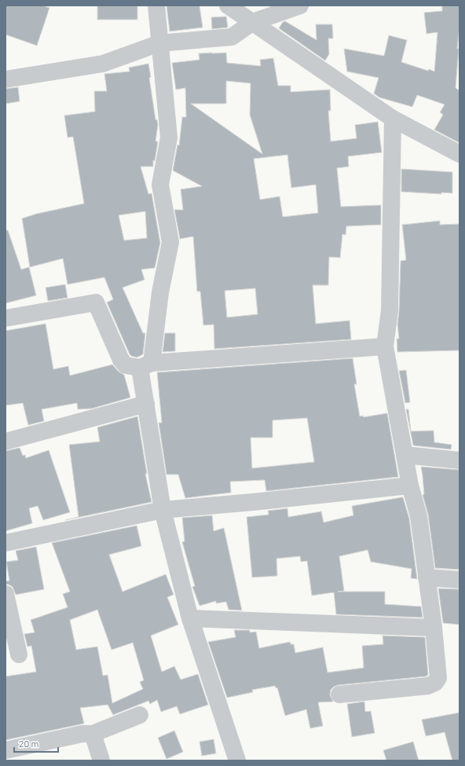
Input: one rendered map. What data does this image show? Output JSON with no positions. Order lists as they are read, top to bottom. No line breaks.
{"scale_bar":"20 m"}
